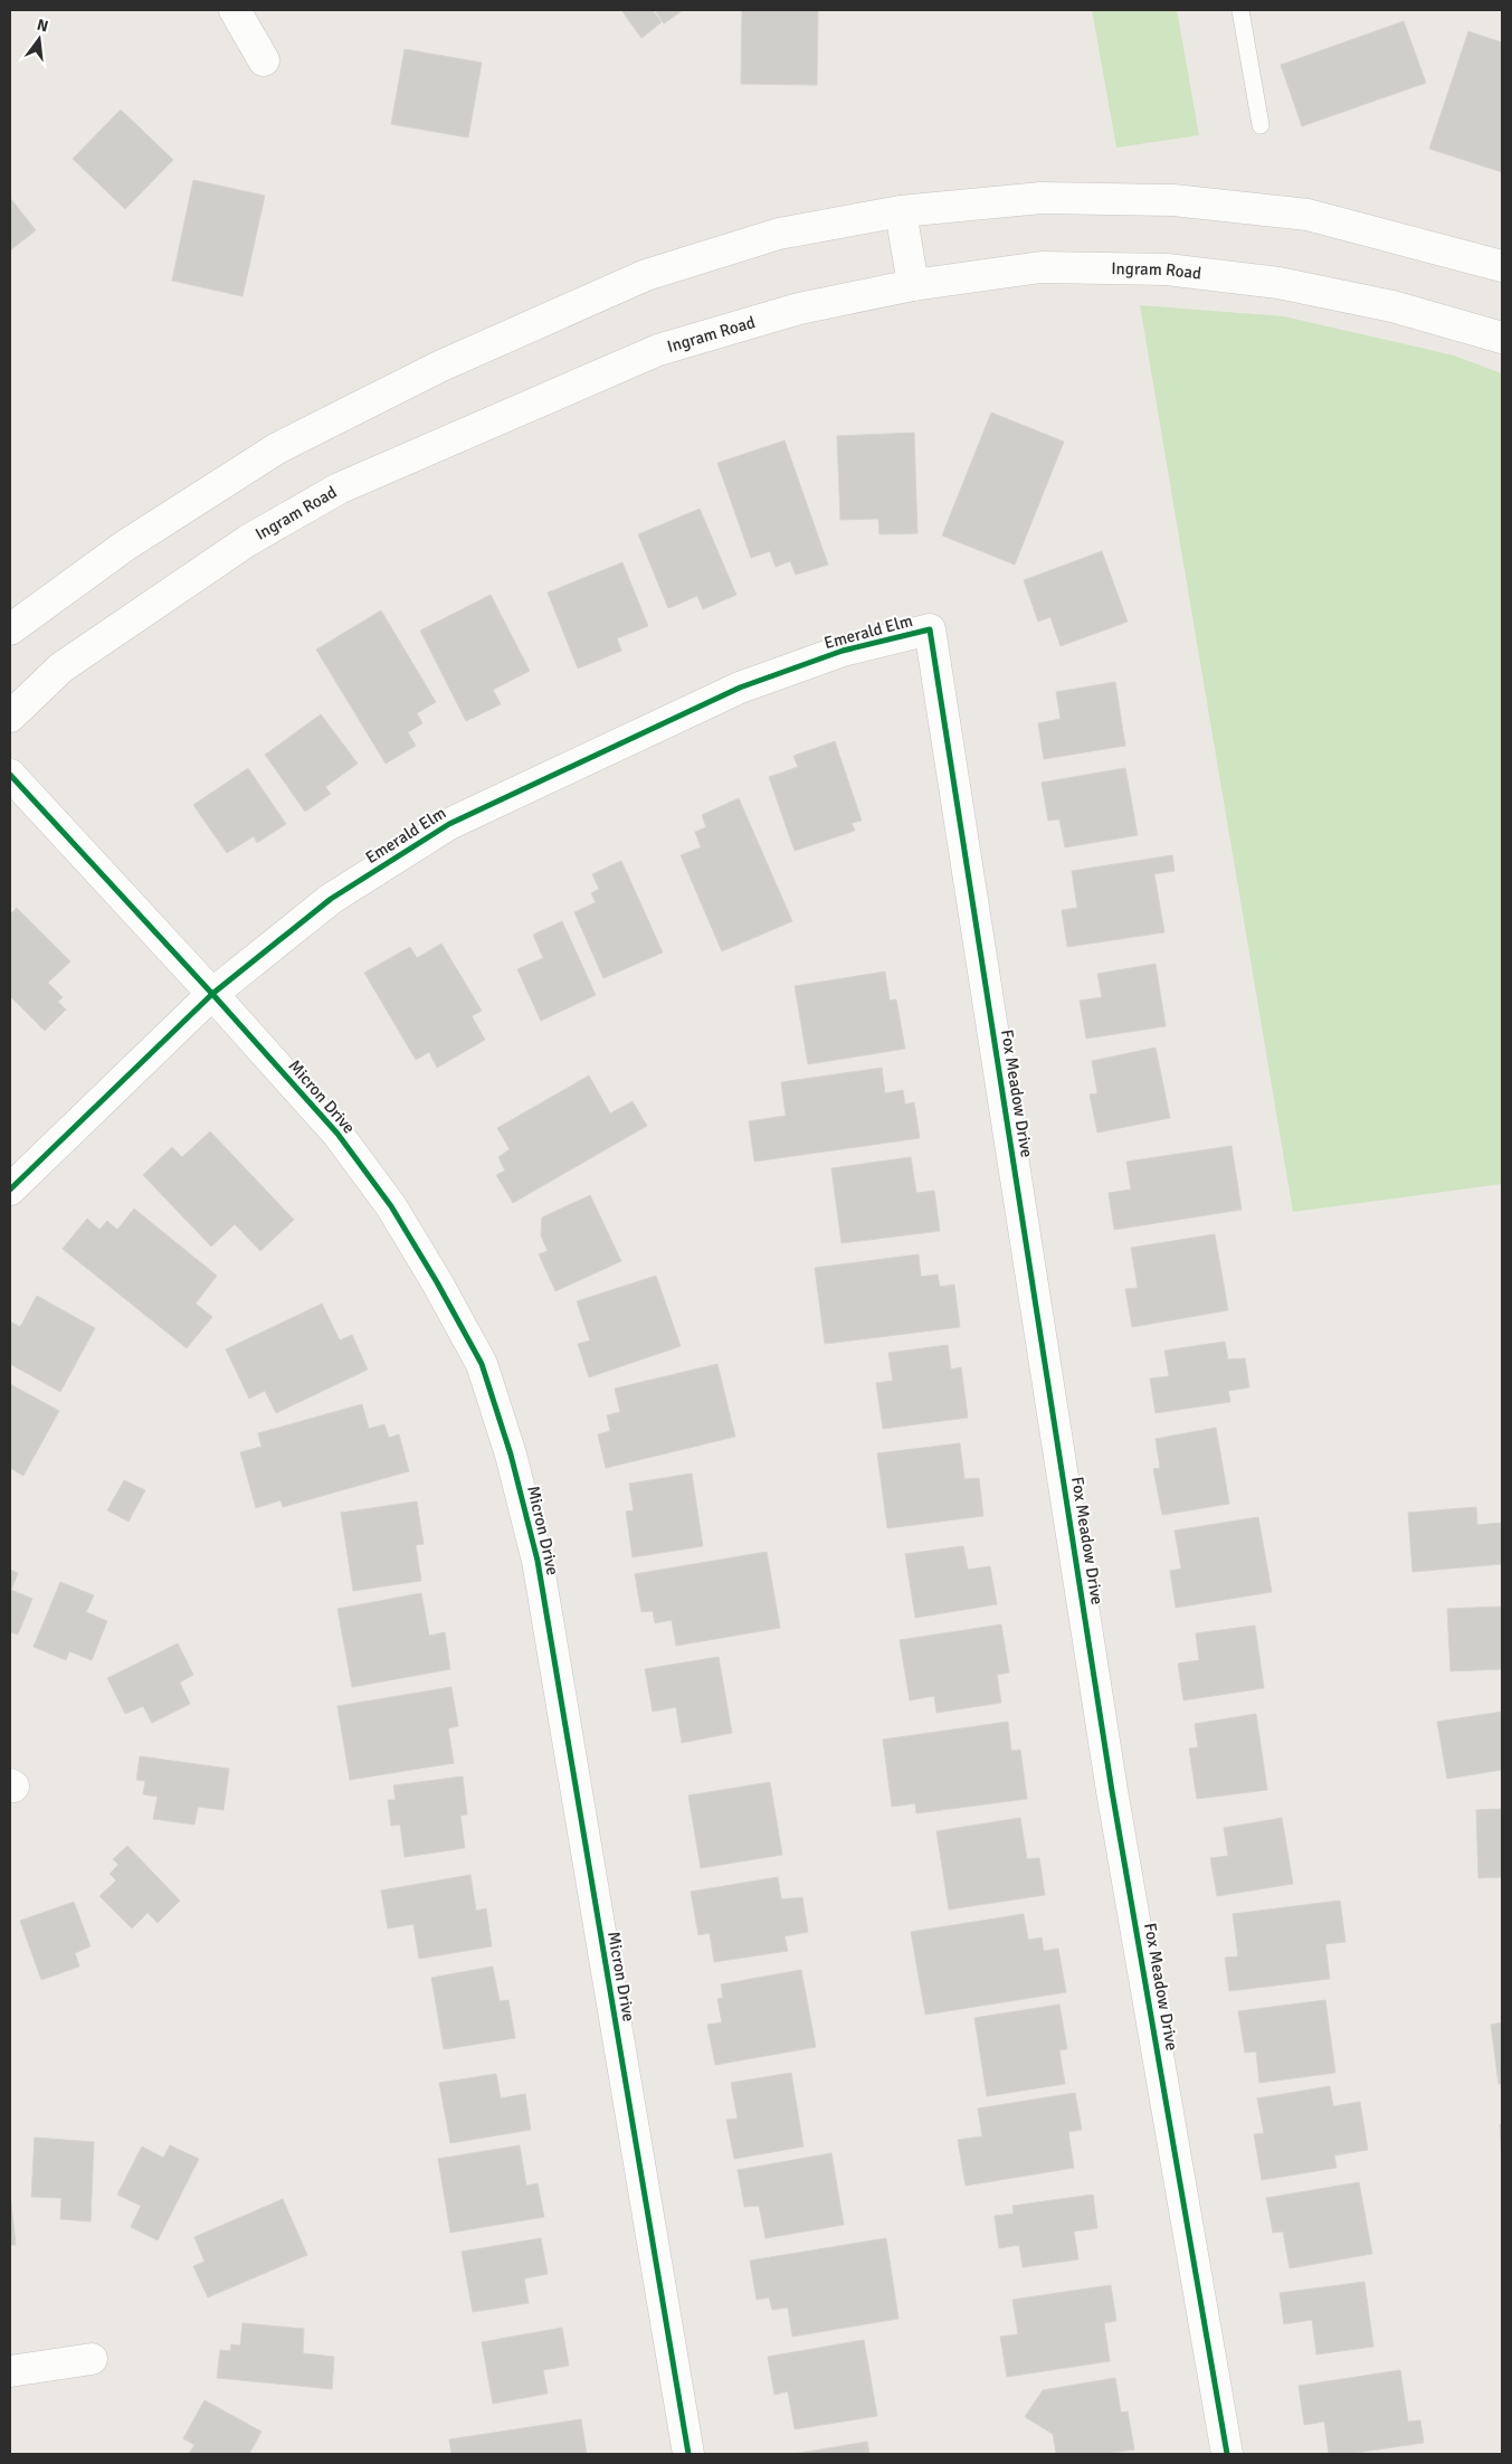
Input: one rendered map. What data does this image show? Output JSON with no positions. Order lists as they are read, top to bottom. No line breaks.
{"streets":{"street":["Ingram Road","Emerald Elm","Fox Meadow Drive","Micron Drive"]},"crossings":[["Emerald Elm","Fox Meadow Drive"],["Emerald Elm","Micron Drive"]],"north":"top"}
